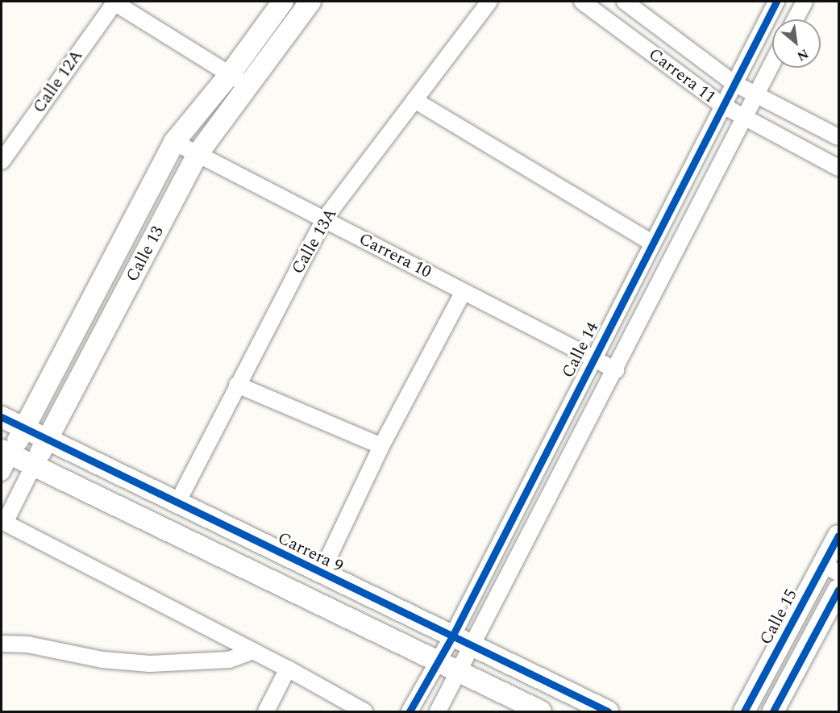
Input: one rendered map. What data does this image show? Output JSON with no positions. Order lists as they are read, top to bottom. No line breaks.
{"streets":{"street":["Carrera 11","Calle 12A","Calle 13A","Calle 13","Carrera 10","Calle 14","Carrera 9","Calle 15"]},"crossings":[["Carrera 11","Calle 14"],["Calle 13A","Carrera 10"],["Calle 13A","Carrera 9"],["Calle 13","Carrera 10"],["Calle 13","Carrera 9"],["Carrera 10","Calle 14"],["Calle 14","Carrera 9"]],"north":"bottom right"}
